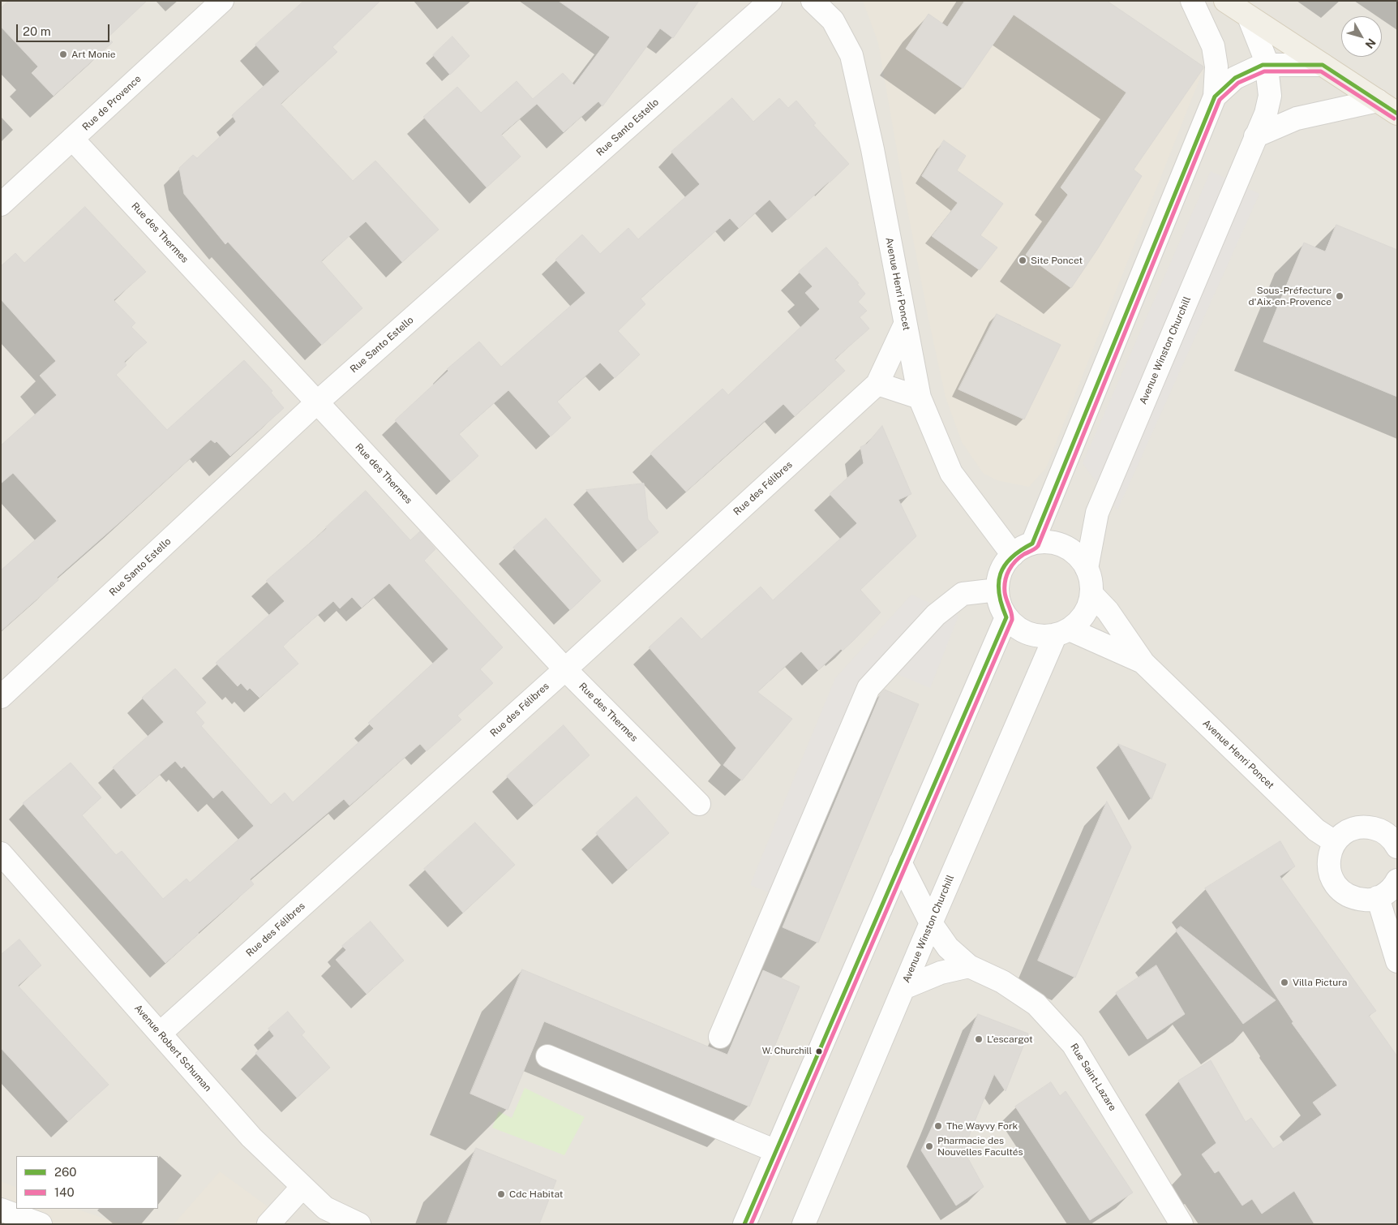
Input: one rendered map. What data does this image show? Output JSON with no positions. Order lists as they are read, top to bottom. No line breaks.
{"streets":{"street":["Rue de Provence","Rue Santo Estello","Rue des Thermes","Avenue Henri Poncet","Avenue Winston Churchill","Rue des Félibres","Avenue Robert Schuman","Rue Saint-Lazare"]},"crossings":[["Rue de Provence","Rue des Thermes"],["Rue Santo Estello","Rue des Thermes"],["Rue des Thermes","Rue des Félibres"],["Avenue Henri Poncet","Avenue Winston Churchill"],["Avenue Henri Poncet","Rue des Félibres"],["Avenue Winston Churchill","Rue Saint-Lazare"],["Rue des Félibres","Avenue Robert Schuman"]],"places":["Art Monie","Site Poncet","Sous-Préfecture d'Aix-en-Provence","Villa Pictura","L’escargot","W. Churchill","The Wayvy Fork","Pharmacie des Nouvelles Facultés","Cdc Habitat"],"lines":["transit line 260","transit line 140"],"legend":["260","140"],"scale_bar":"20 m","north":"bottom right"}
